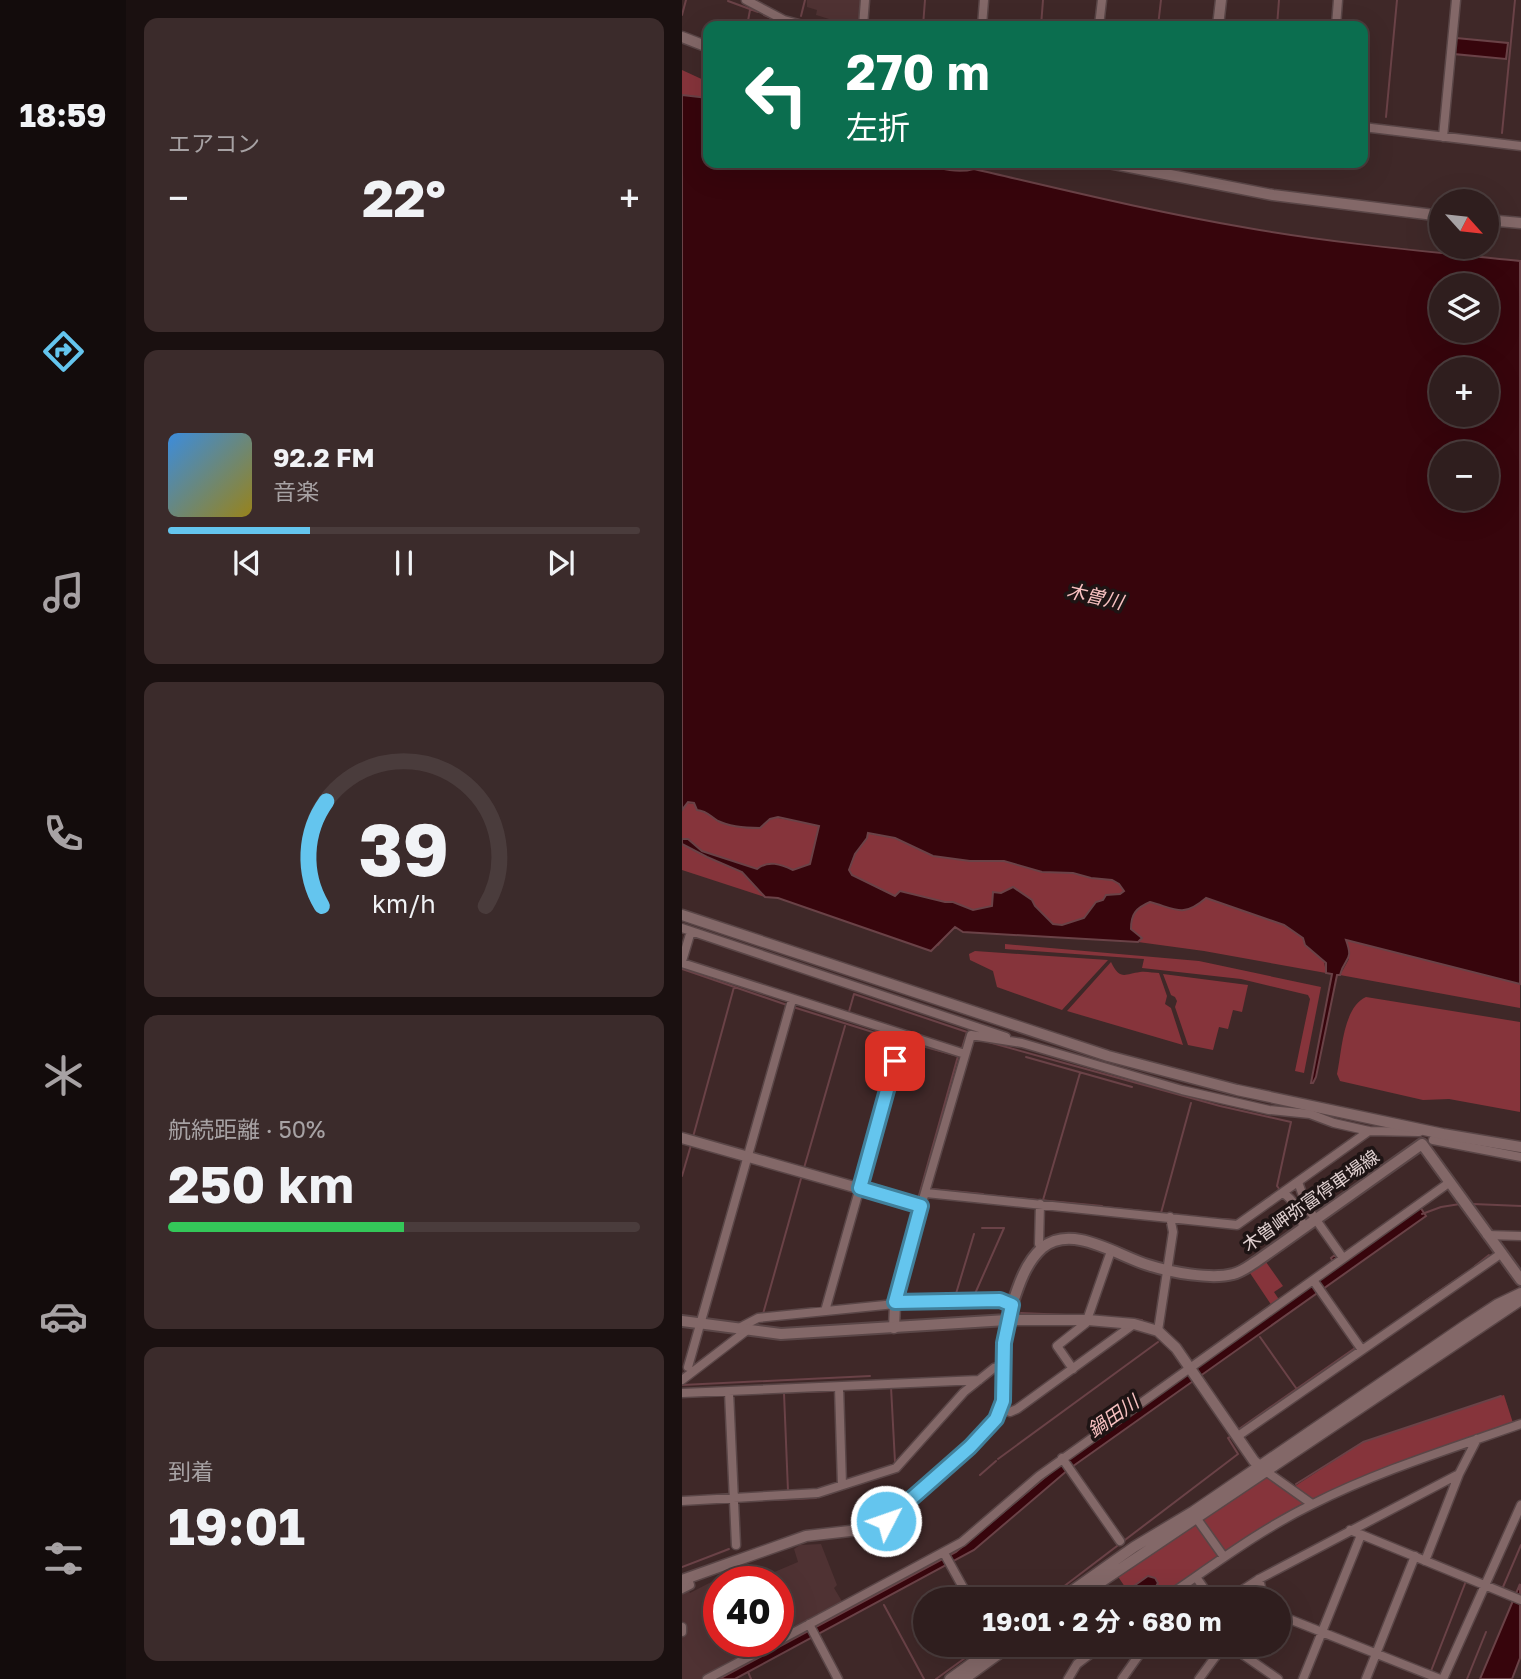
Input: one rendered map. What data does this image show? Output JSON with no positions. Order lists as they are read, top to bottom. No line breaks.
{"streets":{"main road":["木曽岬弥富停車場線"]},"water":["木曽川","鍋田川"],"north":"bottom right","page":{"tabs":"18:59","tile":["エアコン",["航続距離 · 50%","250 km"],["到着","19:01"]],"turn":["270 m","左折"],"heat":["−","22°","+"],"map_buttons":["+","−"],"song":["92.2 FM","音楽"],"limit":"40","trip":"19:01 · 2 分 · 680 m","gauge":["39","km/h"]}}
